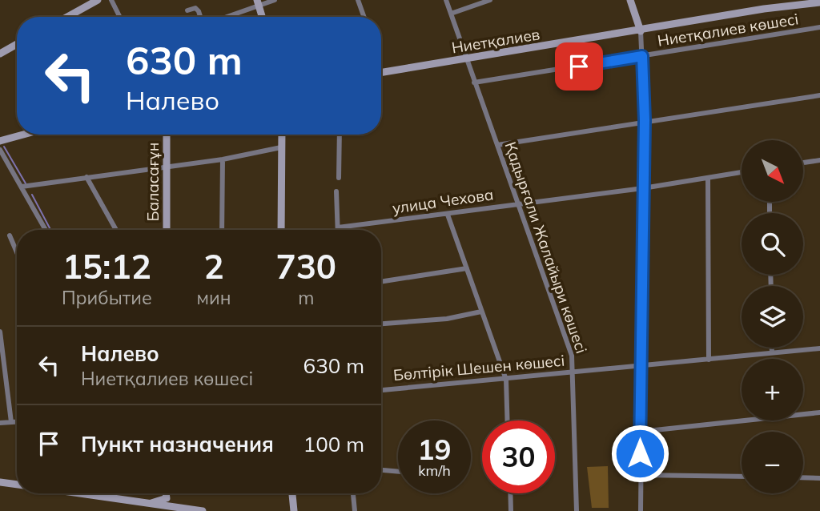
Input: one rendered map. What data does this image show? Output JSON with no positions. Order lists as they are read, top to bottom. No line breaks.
{"streets":{"street":["Ниетқалиев көшесі","Ниетқалиев","Баласағұн","улица Чехова","Қадырғали Жалайыри көшесі","Бөлтірік Шешен көшесі"]},"crossings":[["Ниетқалиев көшесі","Қадырғали Жалайыри көшесі"],["Ниетқалиев","Қадырғали Жалайыри көшесі"],["улица Чехова","Қадырғали Жалайыри көшесі"],["Қадырғали Жалайыри көшесі","Бөлтірік Шешен көшесі"]],"north":"bottom right","page":{"turn":["630 m","Налево"],"map_buttons":["+","−"],"eta":["15:12","Прибытие","2","мин","730","m"],"list":[{"name":"Налево","note":"Ниетқалиев көшесі","value":"630 m"},{"name":"Пункт назначения","value":"100 m"}],"speed":"19 km/h","limit":"30"}}
